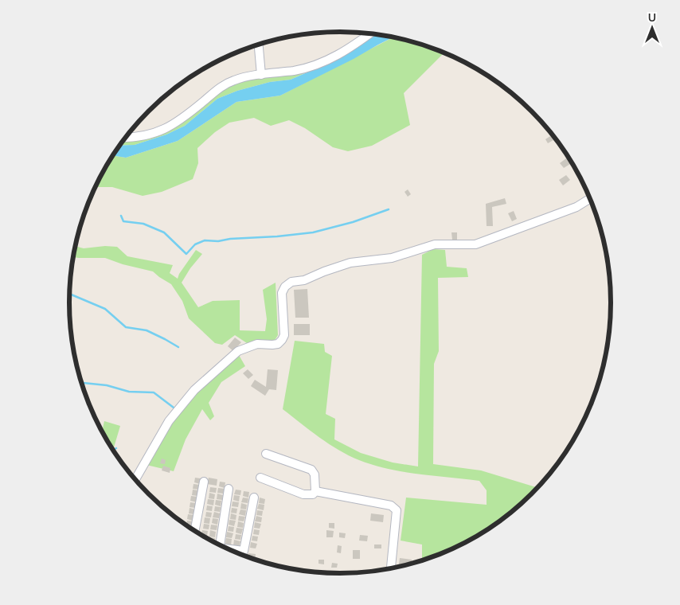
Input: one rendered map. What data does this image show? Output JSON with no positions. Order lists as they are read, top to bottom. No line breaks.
{"north":"top"}
